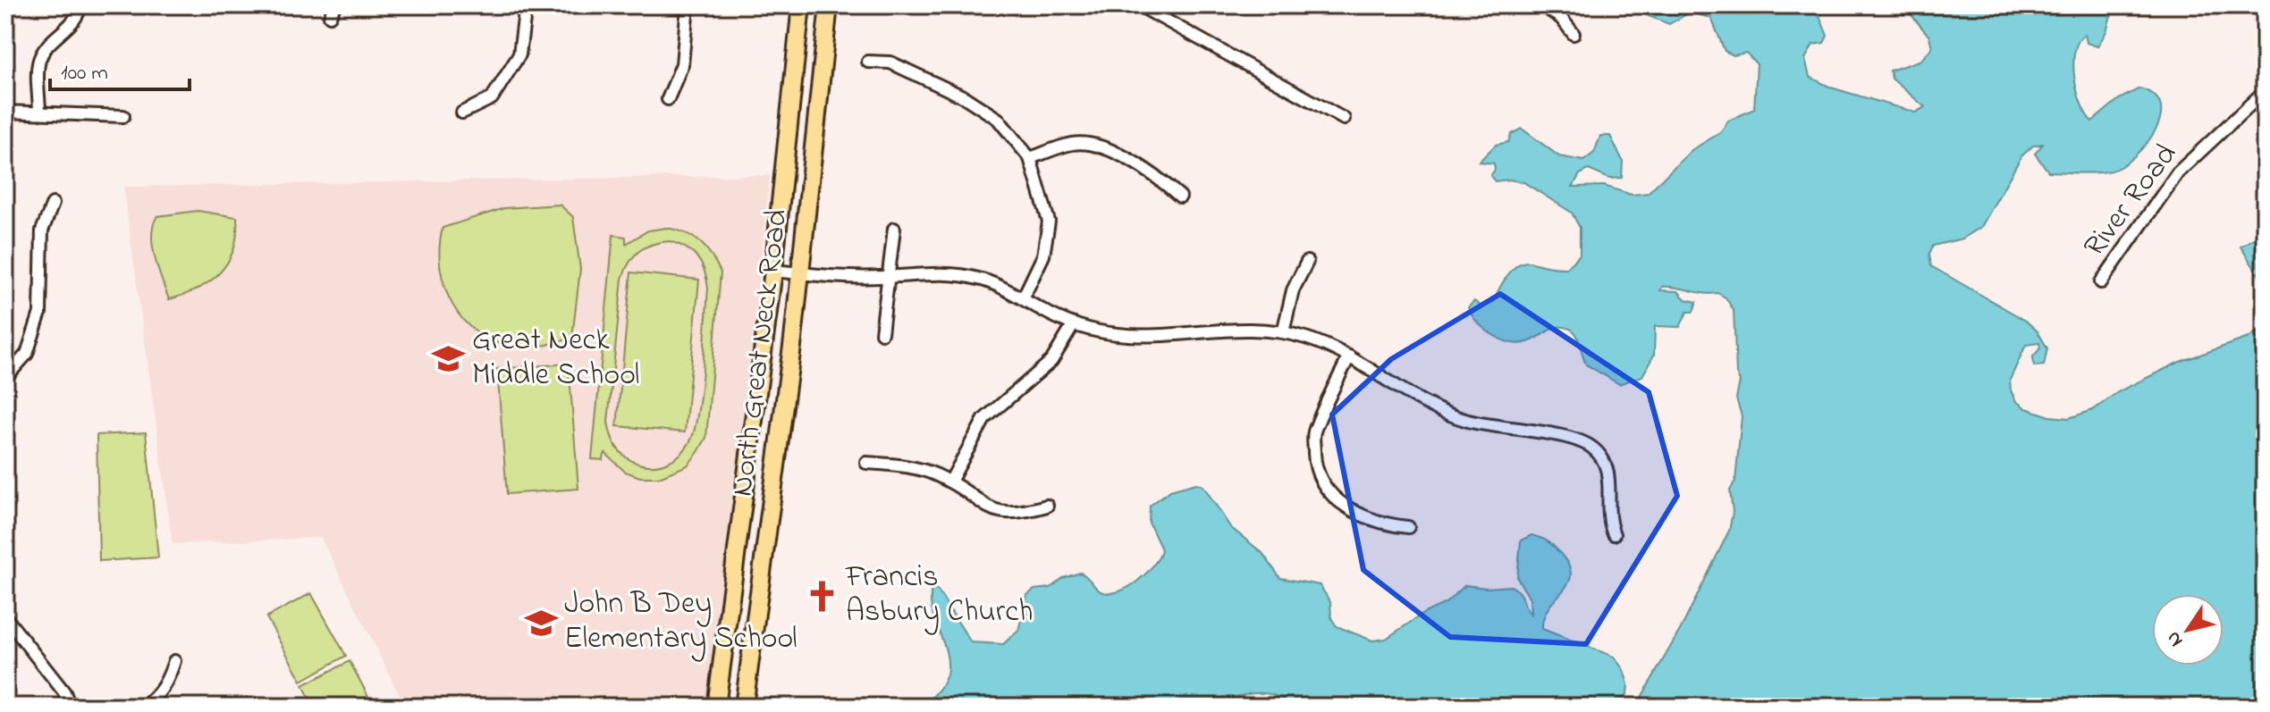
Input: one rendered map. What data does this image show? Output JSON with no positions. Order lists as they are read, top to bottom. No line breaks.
{"streets":{"main road":["North Great Neck Road"],"street":["River Road"]},"places":{"school or university":["Great Neck Middle School","John B Dey Elementary School"],"church":["Francis Asbury Church"]},"scale_bar":"100 m","north":"bottom left"}
